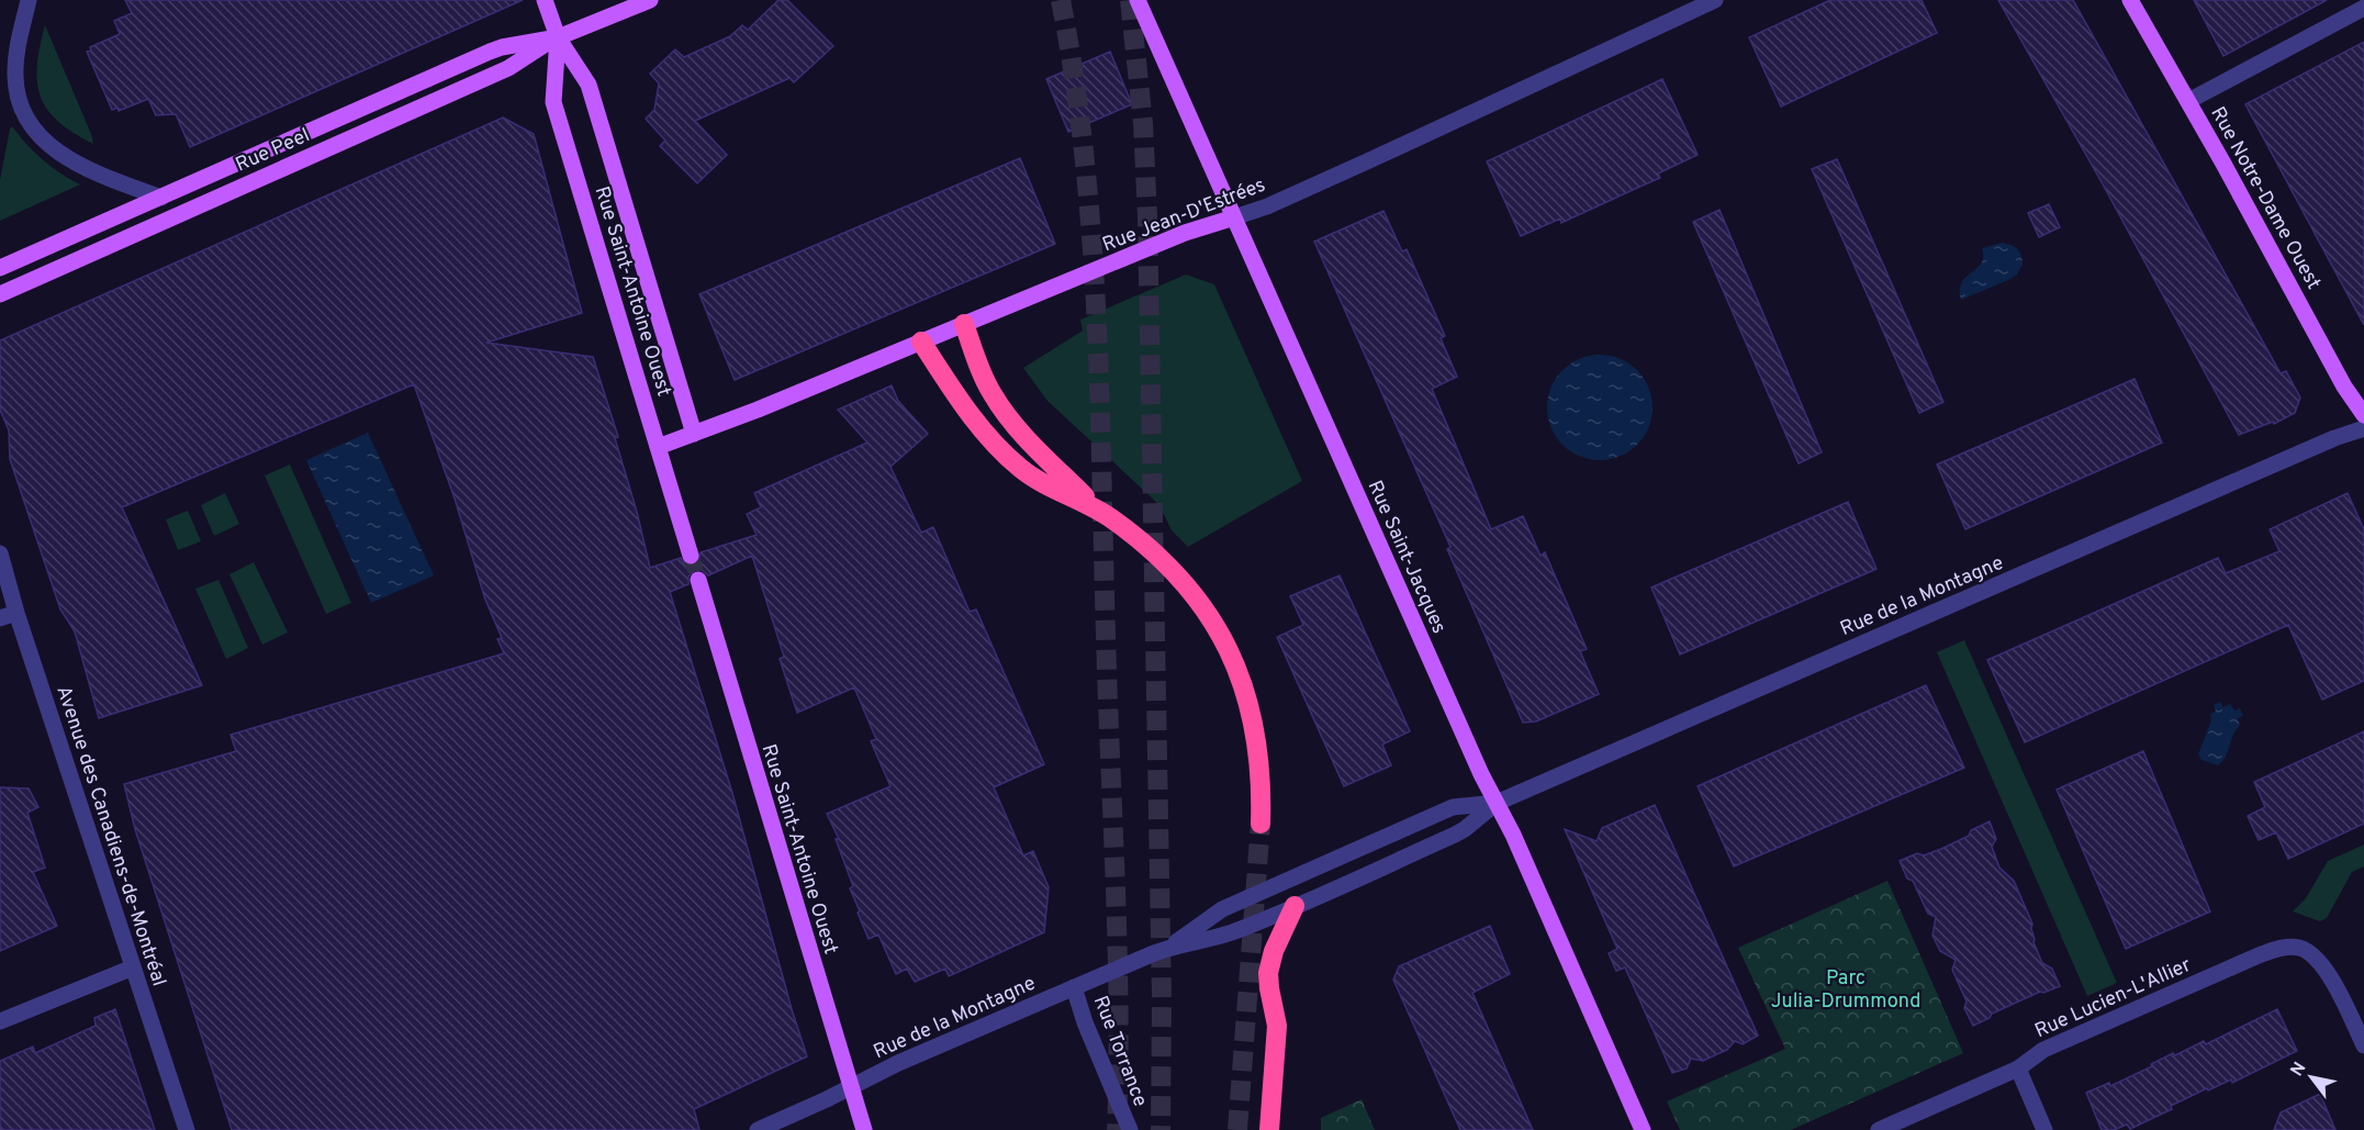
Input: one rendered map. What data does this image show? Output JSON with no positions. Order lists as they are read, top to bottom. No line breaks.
{"streets":{"main road":["Rue Peel","Rue Notre-Dame Ouest","Rue Jean-D'Estrées","Rue Saint-Antoine Ouest","Rue Saint-Jacques"],"street":["Rue de la Montagne","Avenue des Canadiens-de-Montréal","Rue Lucien-L'Allier","Rue Torrance"]},"crossings":[["Rue Peel","Rue Saint-Antoine Ouest"],["Rue Jean-D'Estrées","Rue Saint-Antoine Ouest"],["Rue Jean-D'Estrées","Rue Saint-Jacques"],["Rue Saint-Antoine Ouest","Rue de la Montagne"],["Rue Saint-Jacques","Rue de la Montagne"],["Rue de la Montagne","Rue Torrance"]],"parks":["Parc Julia-Drummond"],"north":"top left"}
